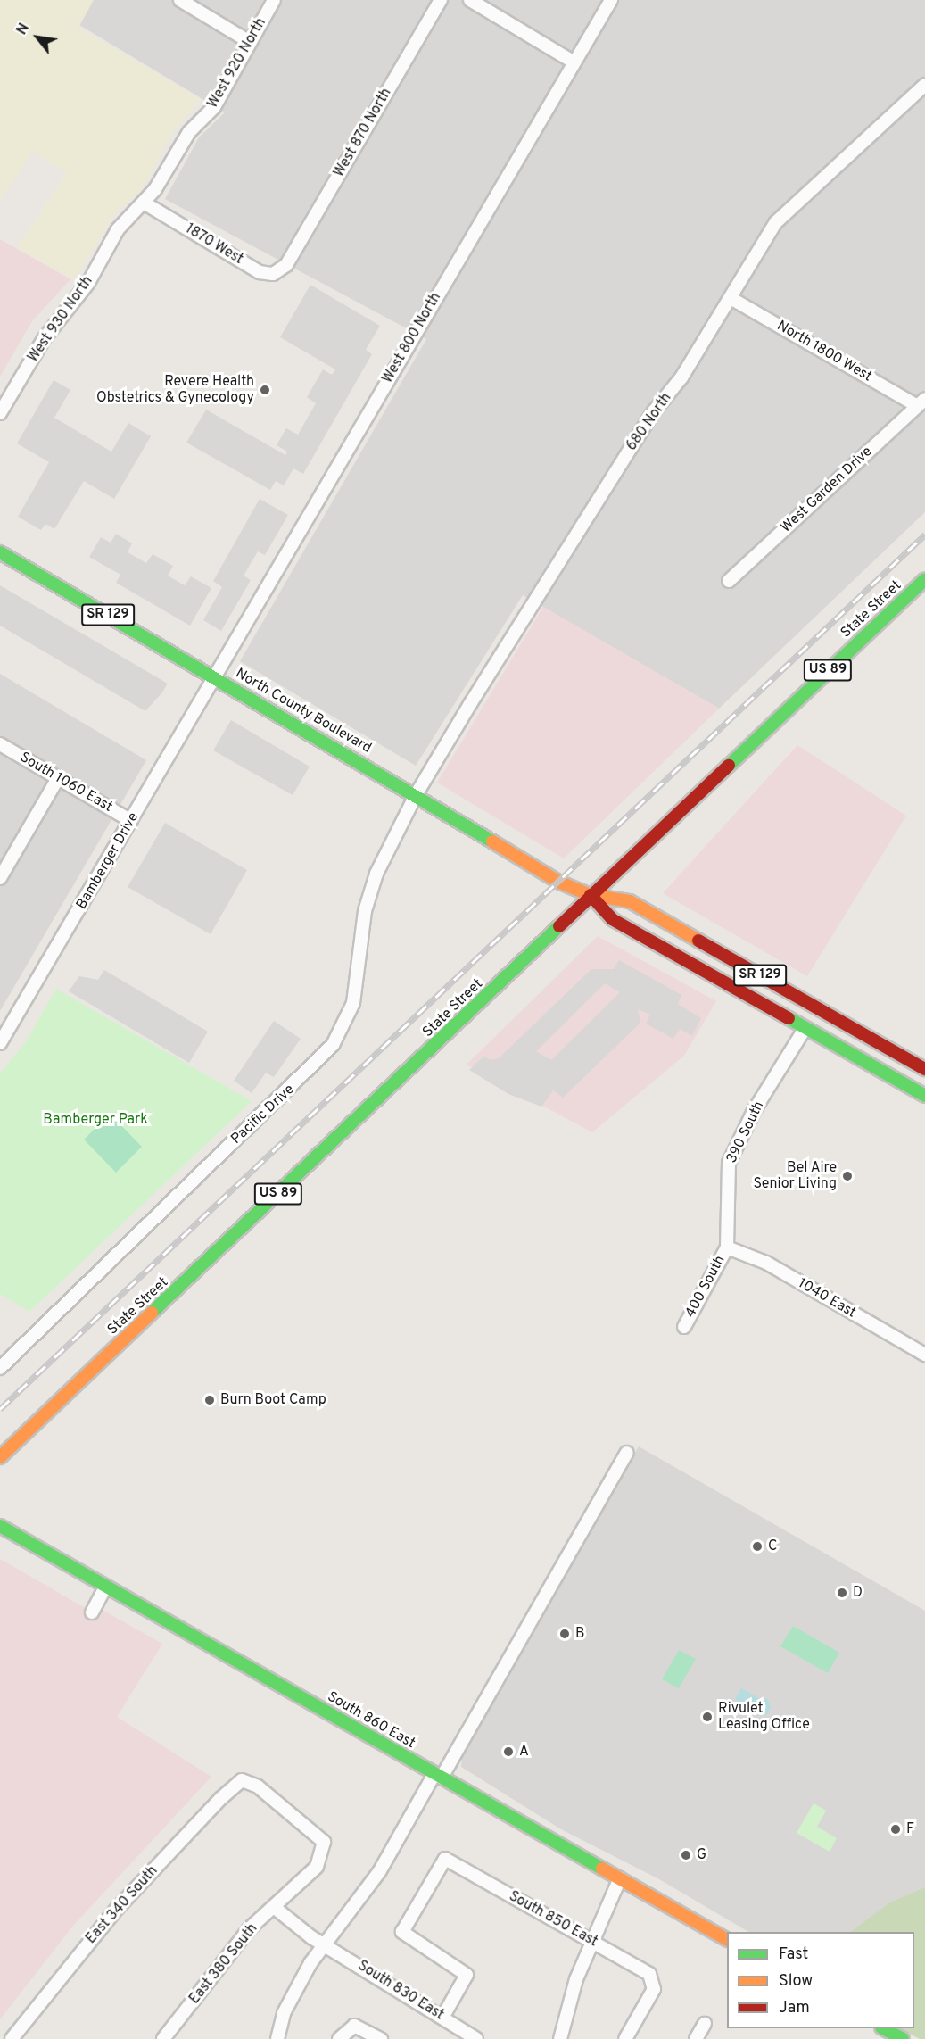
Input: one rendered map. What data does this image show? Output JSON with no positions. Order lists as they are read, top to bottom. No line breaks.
{"streets":{"main road":["State Street","SR 129","US 89","North County Boulevard","South 860 East"],"street":["West 920 North","West 870 North","1870 West","West 930 North","West 800 North","North 1800 West","680 North","West Garden Drive","South 1060 East","Bamberger Drive","Pacific Drive","390 South","400 South","1040 East","East 340 South","South 850 East","East 380 South","South 830 East"]},"crossings":[["West 920 North","1870 West"],["West 920 North","West 930 North"],["West 870 North","1870 West"],["1870 West","West 930 North"],["West 800 North","North County Boulevard"],["West 800 North","Bamberger Drive"],["North 1800 West","680 North"],["North 1800 West","West Garden Drive"],["680 North","North County Boulevard"],["680 North","Pacific Drive"],["State Street","North County Boulevard"],["North County Boulevard","Bamberger Drive"],["North County Boulevard","Pacific Drive"],["North County Boulevard","390 South"],["South 1060 East","Bamberger Drive"],["390 South","400 South"],["390 South","1040 East"],["400 South","1040 East"],["East 340 South","East 380 South"],["South 850 East","South 830 East"],["East 380 South","South 830 East"]],"parks":["Bamberger Park"],"places":["Revere Health Obstetrics & Gynecology","Bel Aire Senior Living","Burn Boot Camp","C","D","B","Rivulet Leasing Office","A","F","G"],"legend":["Fast","Slow","Jam"],"north":"top left"}
